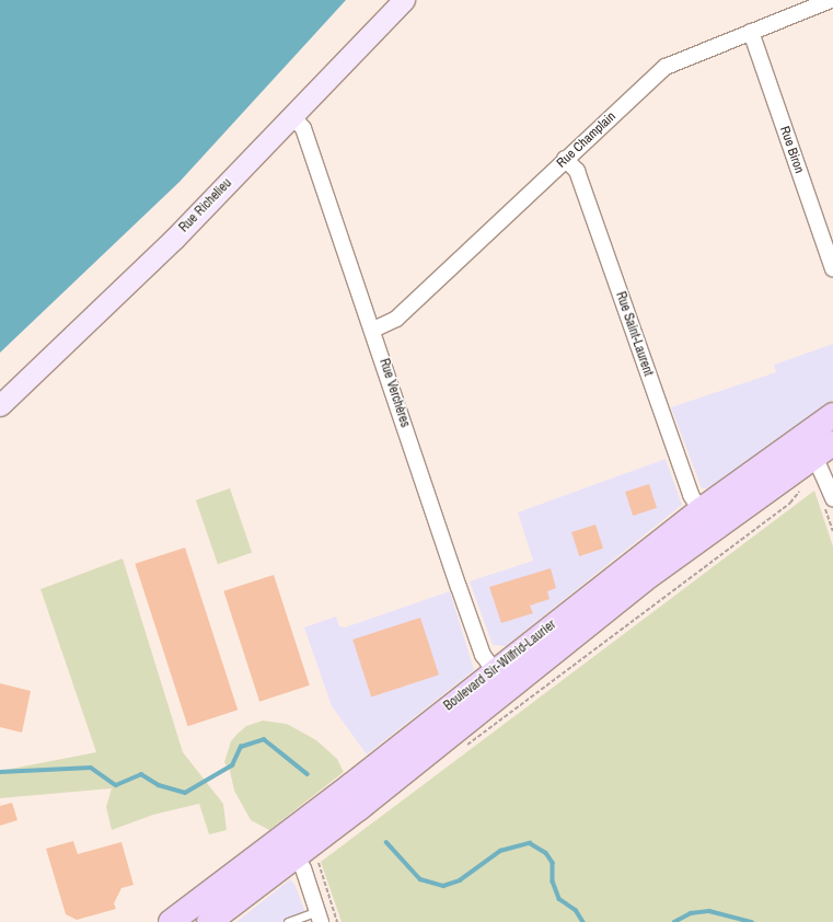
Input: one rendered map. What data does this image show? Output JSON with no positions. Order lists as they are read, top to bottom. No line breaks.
{"streets":{"main road":["Rue Richelieu","Boulevard Sir-Wilfrid-Laurier"],"street":["Rue Champlain","Rue Biron","Rue Saint-Laurent","Rue Verchères"]},"crossings":[["Rue Champlain","Rue Biron"],["Rue Champlain","Rue Saint-Laurent"],["Rue Champlain","Rue Verchères"],["Rue Richelieu","Rue Verchères"],["Rue Saint-Laurent","Boulevard Sir-Wilfrid-Laurier"],["Rue Verchères","Boulevard Sir-Wilfrid-Laurier"]]}
